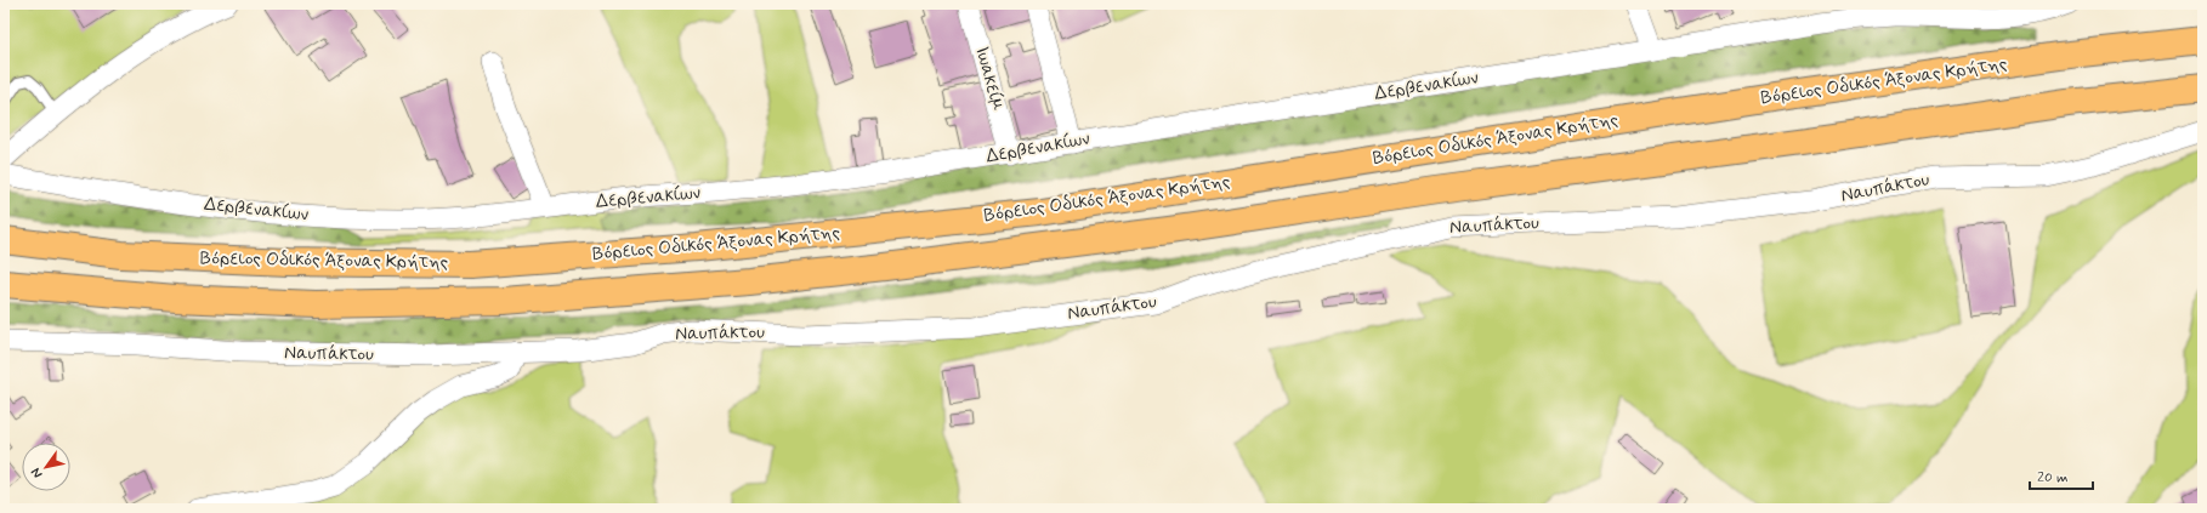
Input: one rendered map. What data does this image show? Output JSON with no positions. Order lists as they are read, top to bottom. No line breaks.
{"streets":{"highway":["Βόρειος Οδικός Άξονας Κρήτης"],"street":["Ιωακείμ","Δερβενακίων","Ναυπάκτου"]},"crossings":[["Ιωακείμ","Δερβενακίων"]],"scale_bar":"20 m","north":"bottom left"}
